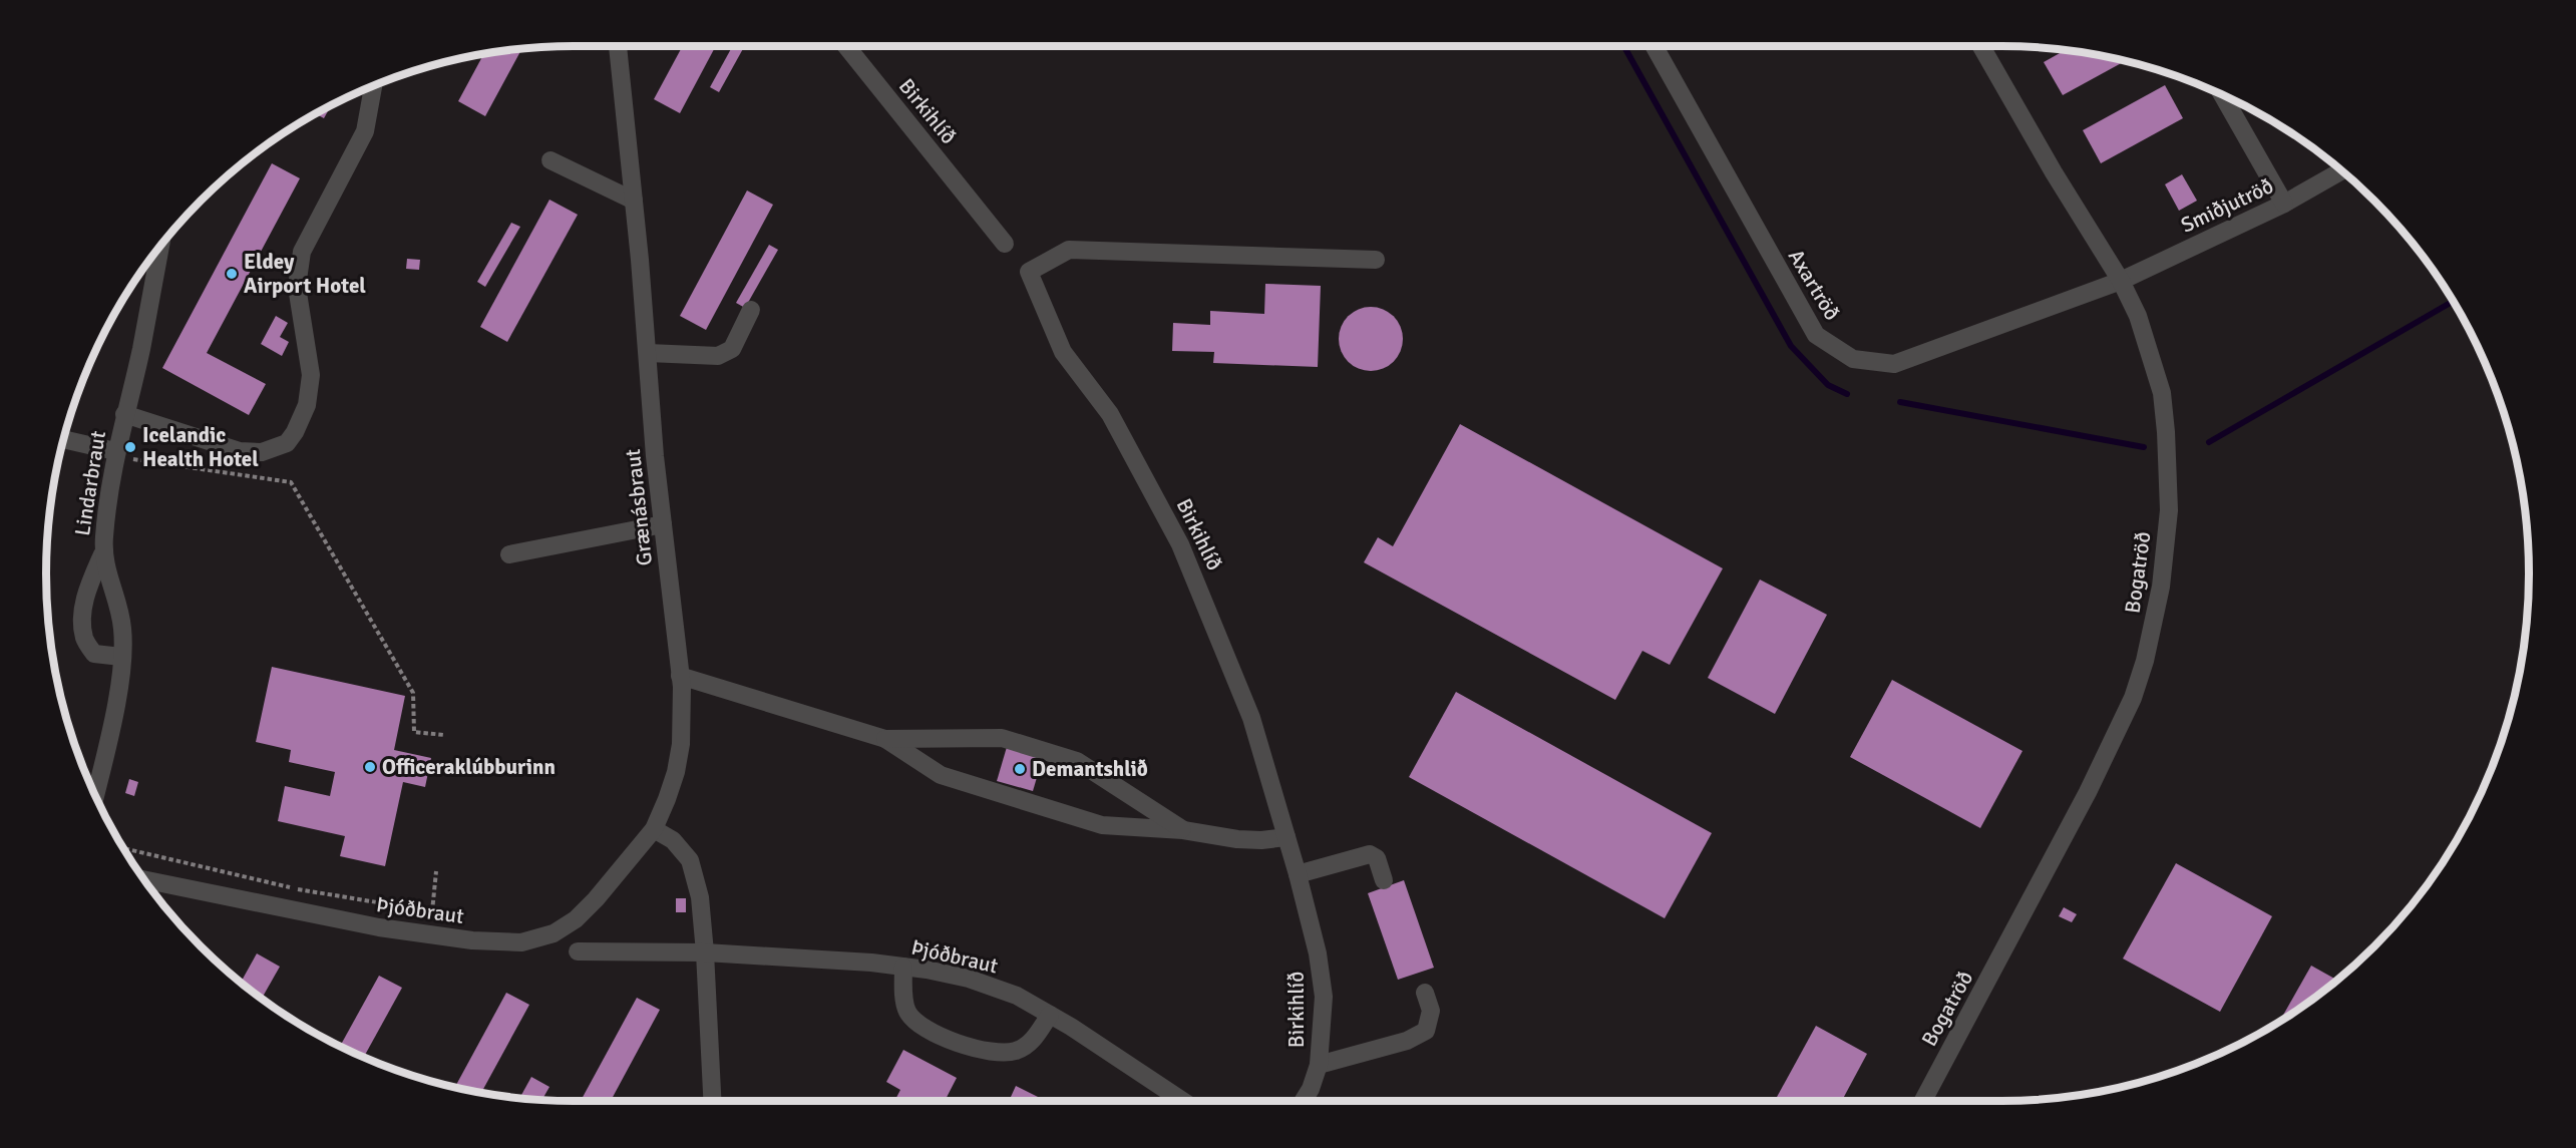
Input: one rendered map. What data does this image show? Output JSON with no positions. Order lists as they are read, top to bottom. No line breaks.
{"streets":{"street":["Birkihlíð","Smiðjutröð","Axartröð","Lindarbraut","Grænásbraut","Bogatröð","Þjóðbraut"]},"crossings":[["Smiðjutröð","Axartröð"],["Smiðjutröð","Bogatröð"],["Axartröð","Bogatröð"],["Grænásbraut","Þjóðbraut"]],"places":["Eldey Airport Hotel","Icelandic Health Hotel","Officeraklúbburinn","Demantshlið"]}
